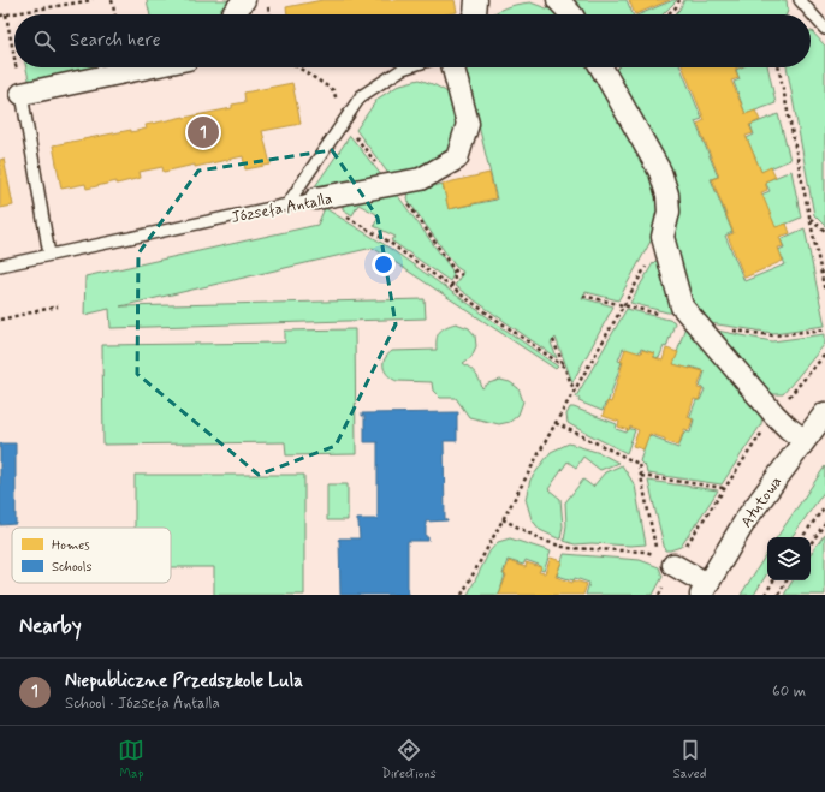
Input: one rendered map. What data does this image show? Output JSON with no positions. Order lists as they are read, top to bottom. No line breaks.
{"streets":{"street":["Józsefa Antalla","Atutowa"]},"legend":["Homes","Schools"],"page":{"search":"Search here","pins":"1","heading":"Nearby","list":[{"mark":"1","name":"Niepubliczne Przedszkole Lula","note":"School · Józsefa Antalla","value":"60 m"}],"nav":["Map","Directions","Saved"]}}
